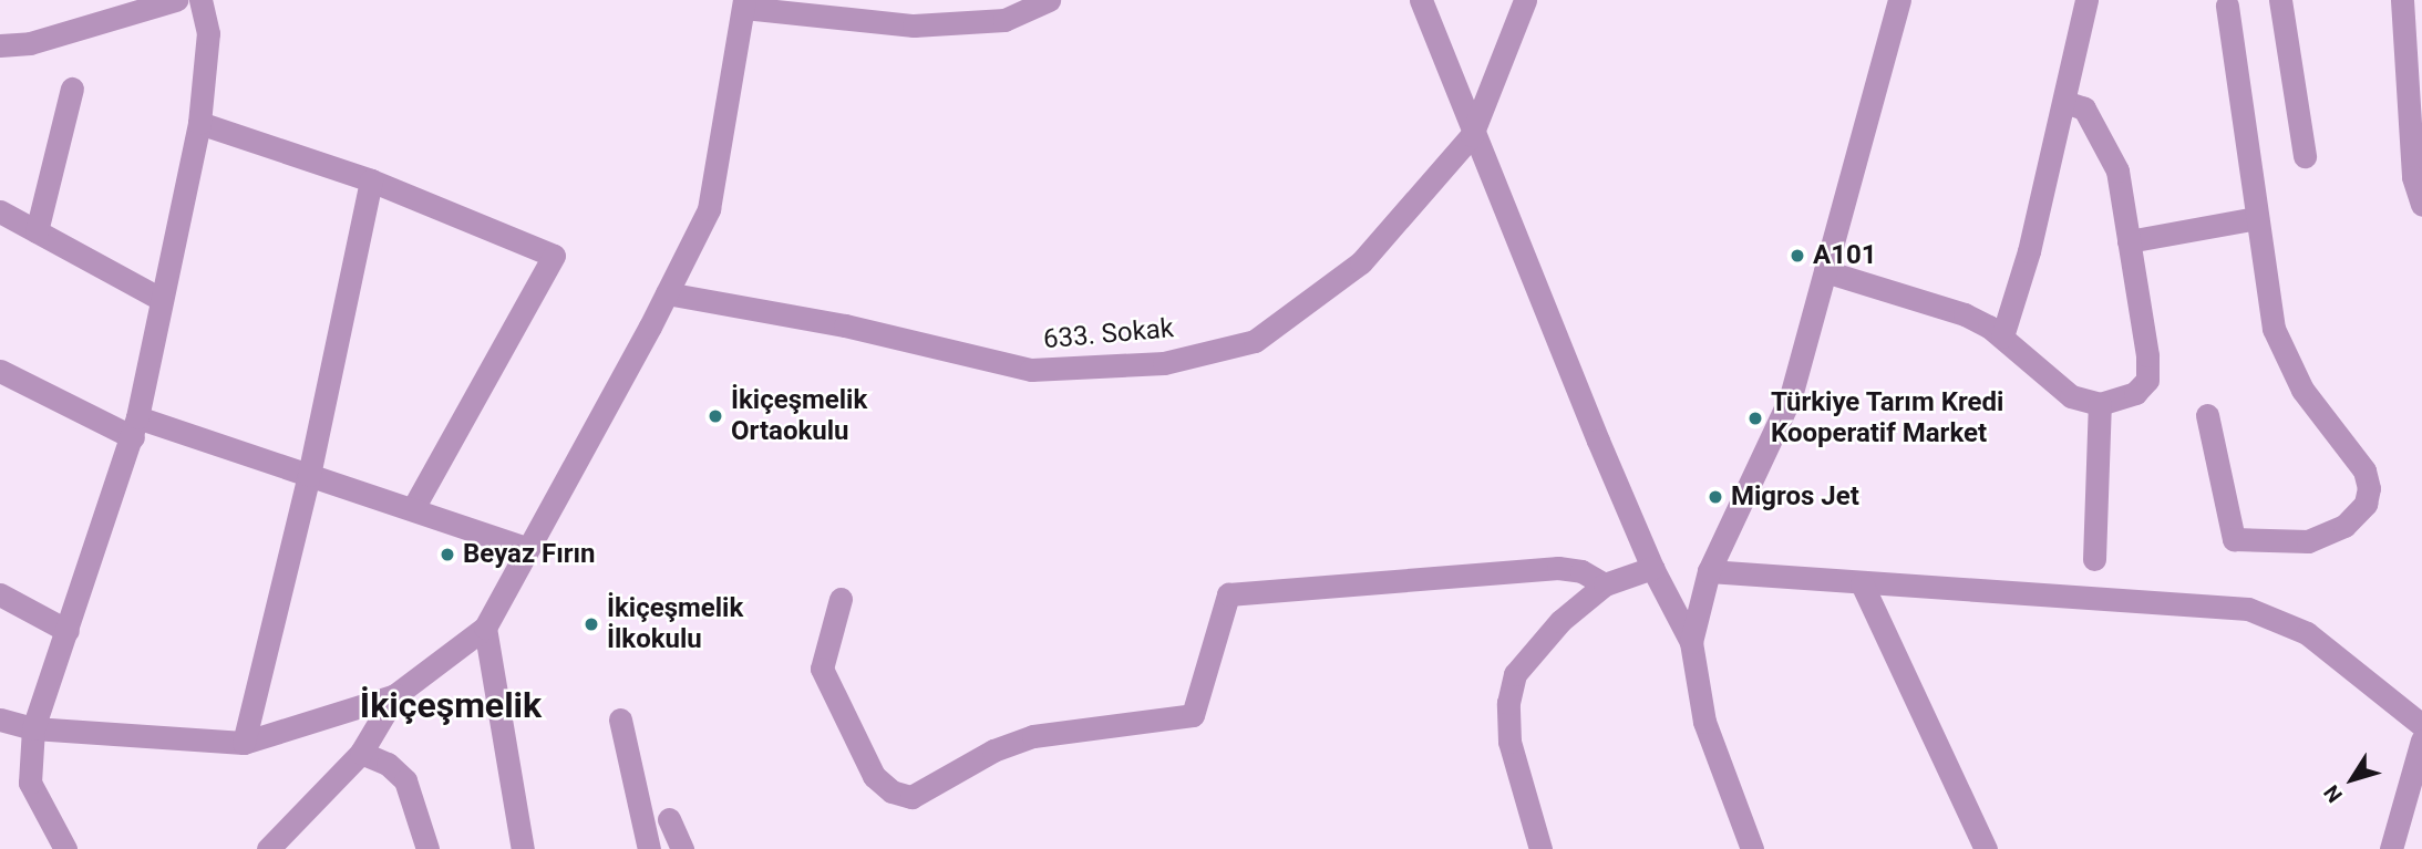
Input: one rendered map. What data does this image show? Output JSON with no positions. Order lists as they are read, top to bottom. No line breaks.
{"streets":{"street":["633. Sokak"]},"districts":["İkiçeşmelik"],"places":["A101","İkiçeşmelik Ortaokulu","Türkiye Tarım Kredi Kooperatif Market","Migros Jet","Beyaz Fırın","İkiçeşmelik İlkokulu"],"north":"bottom left"}
